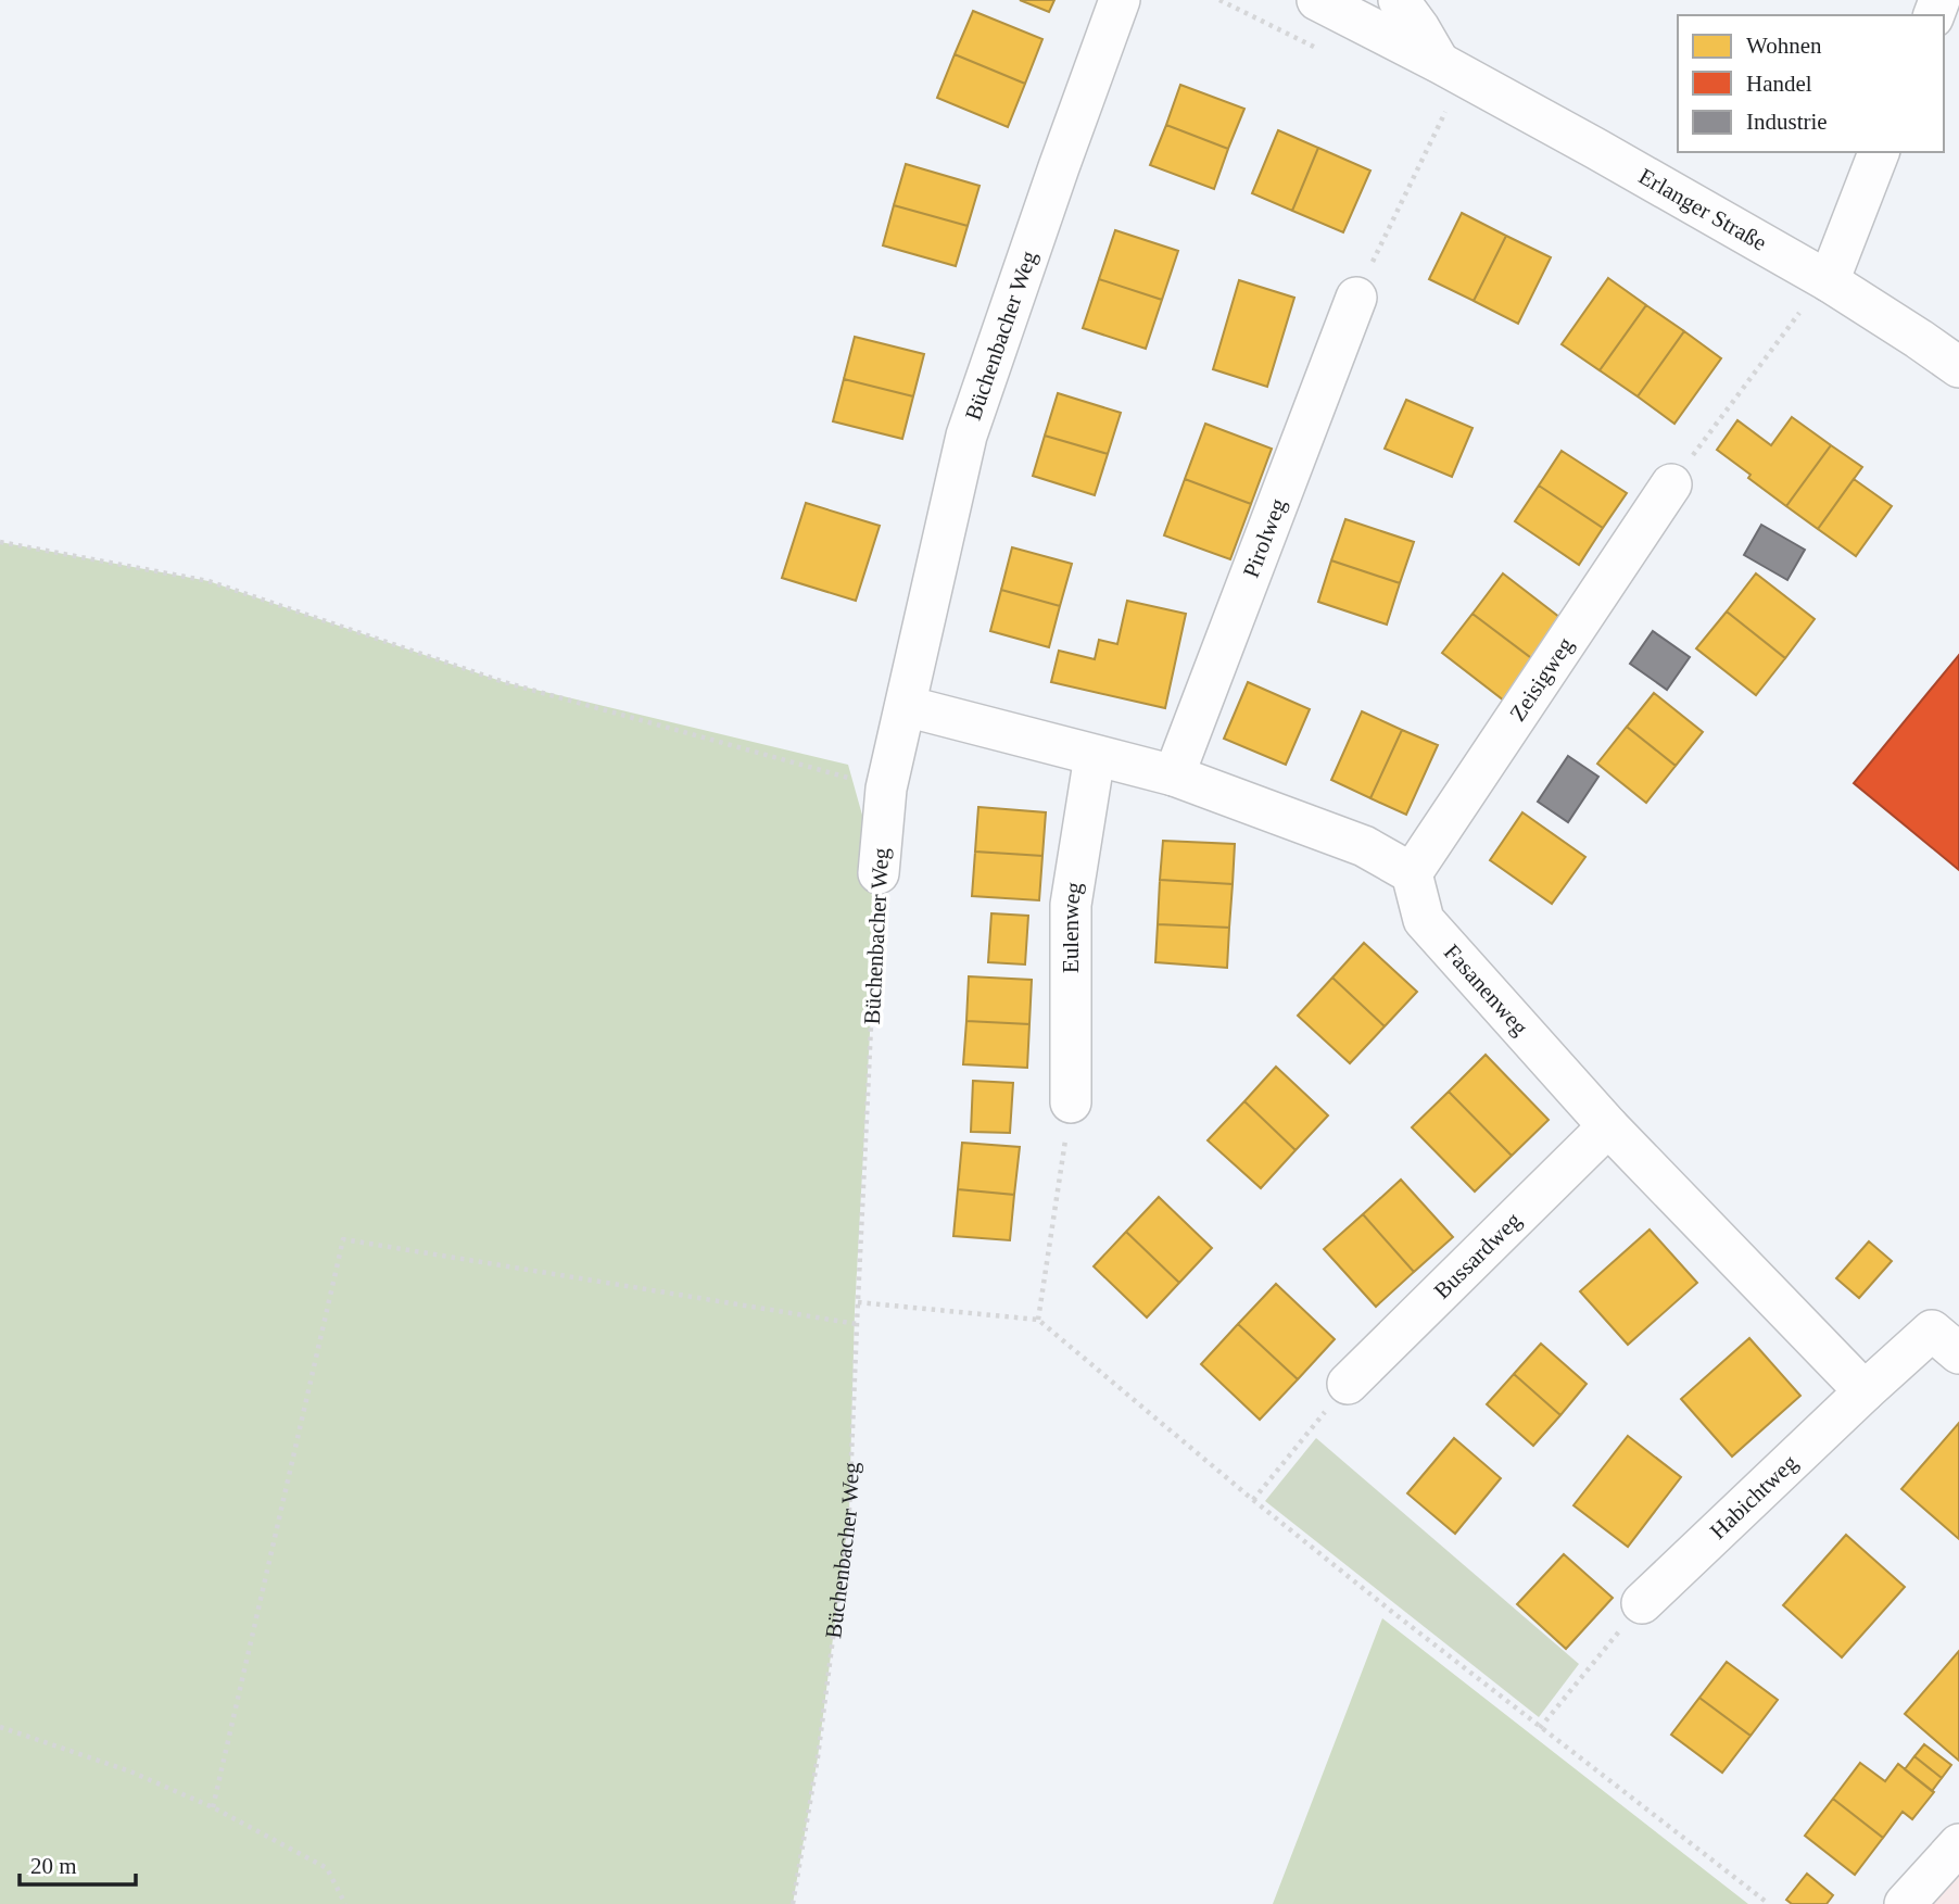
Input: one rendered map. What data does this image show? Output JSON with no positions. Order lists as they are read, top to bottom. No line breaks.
{"streets":{"street":["Erlanger Straße","Büchenbacher Weg","Pirolweg","Zeisigweg","Eulenweg","Fasanenweg","Bussardweg","Habichtweg"]},"crossings":[["Zeisigweg","Fasanenweg"],["Fasanenweg","Bussardweg"],["Fasanenweg","Habichtweg"]],"legend":["Wohnen","Handel","Industrie"],"scale_bar":"20 m"}
